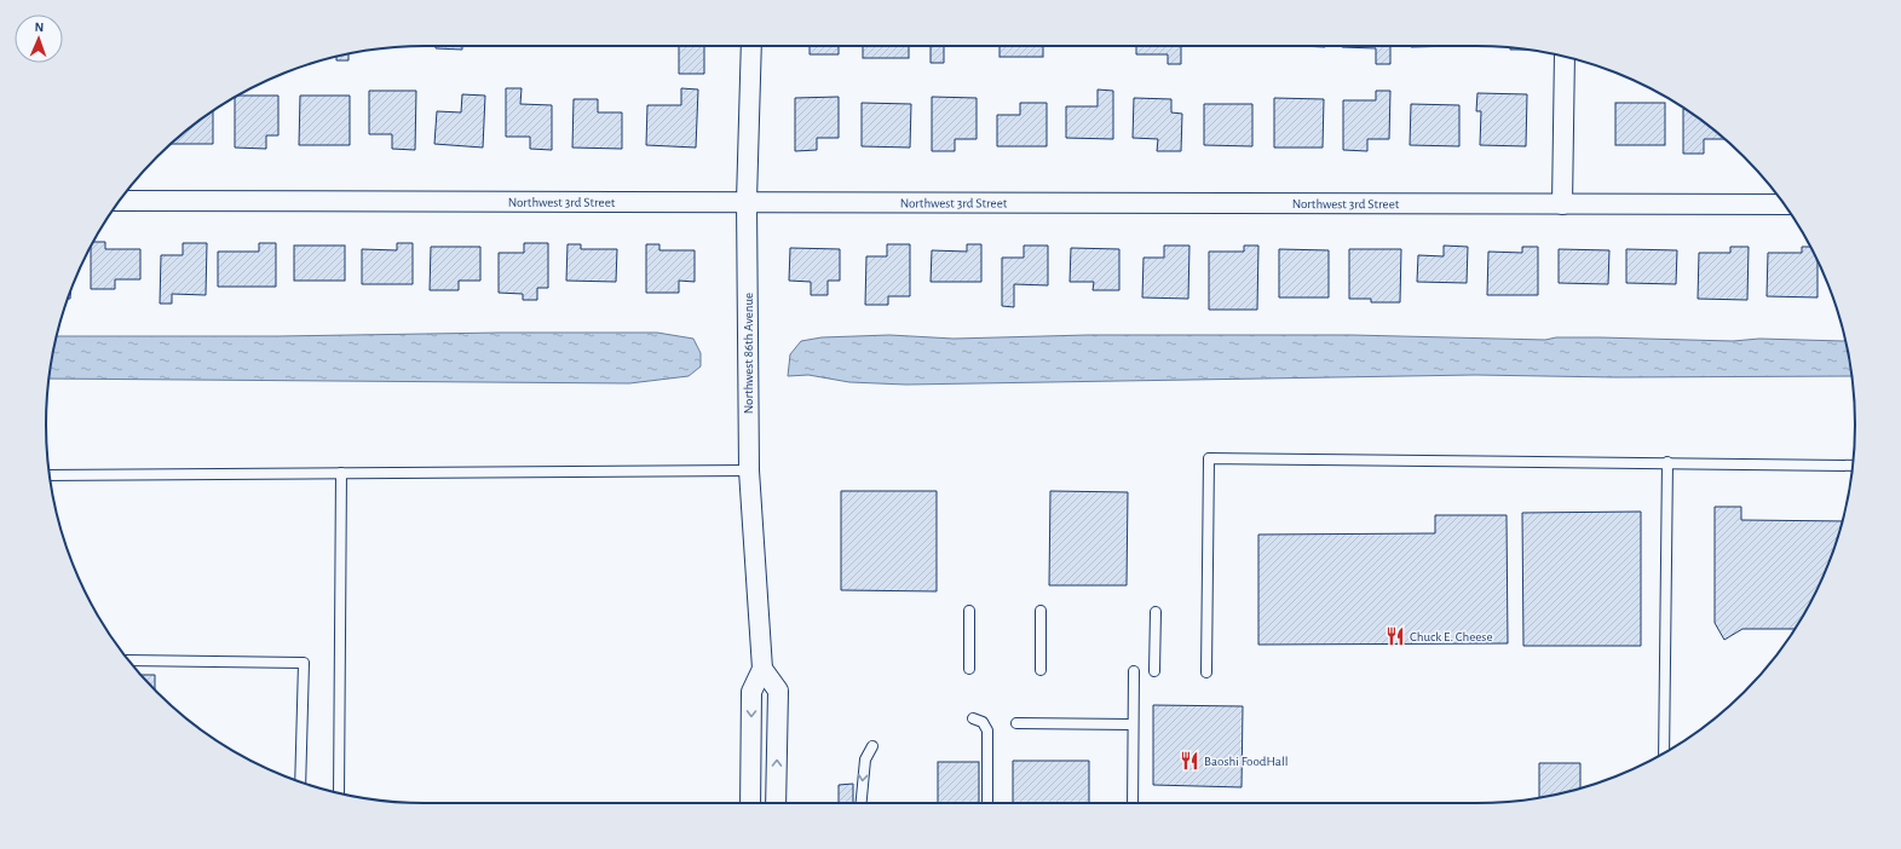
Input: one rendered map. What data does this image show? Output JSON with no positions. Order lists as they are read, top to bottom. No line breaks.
{"streets":{"street":["Northwest 3rd Street","Northwest 86th Avenue"]},"crossings":[["Northwest 3rd Street","Northwest 86th Avenue"]],"places":{"restaurant":["Chuck E. Cheese","Baoshi FoodHall"]},"north":"top"}
